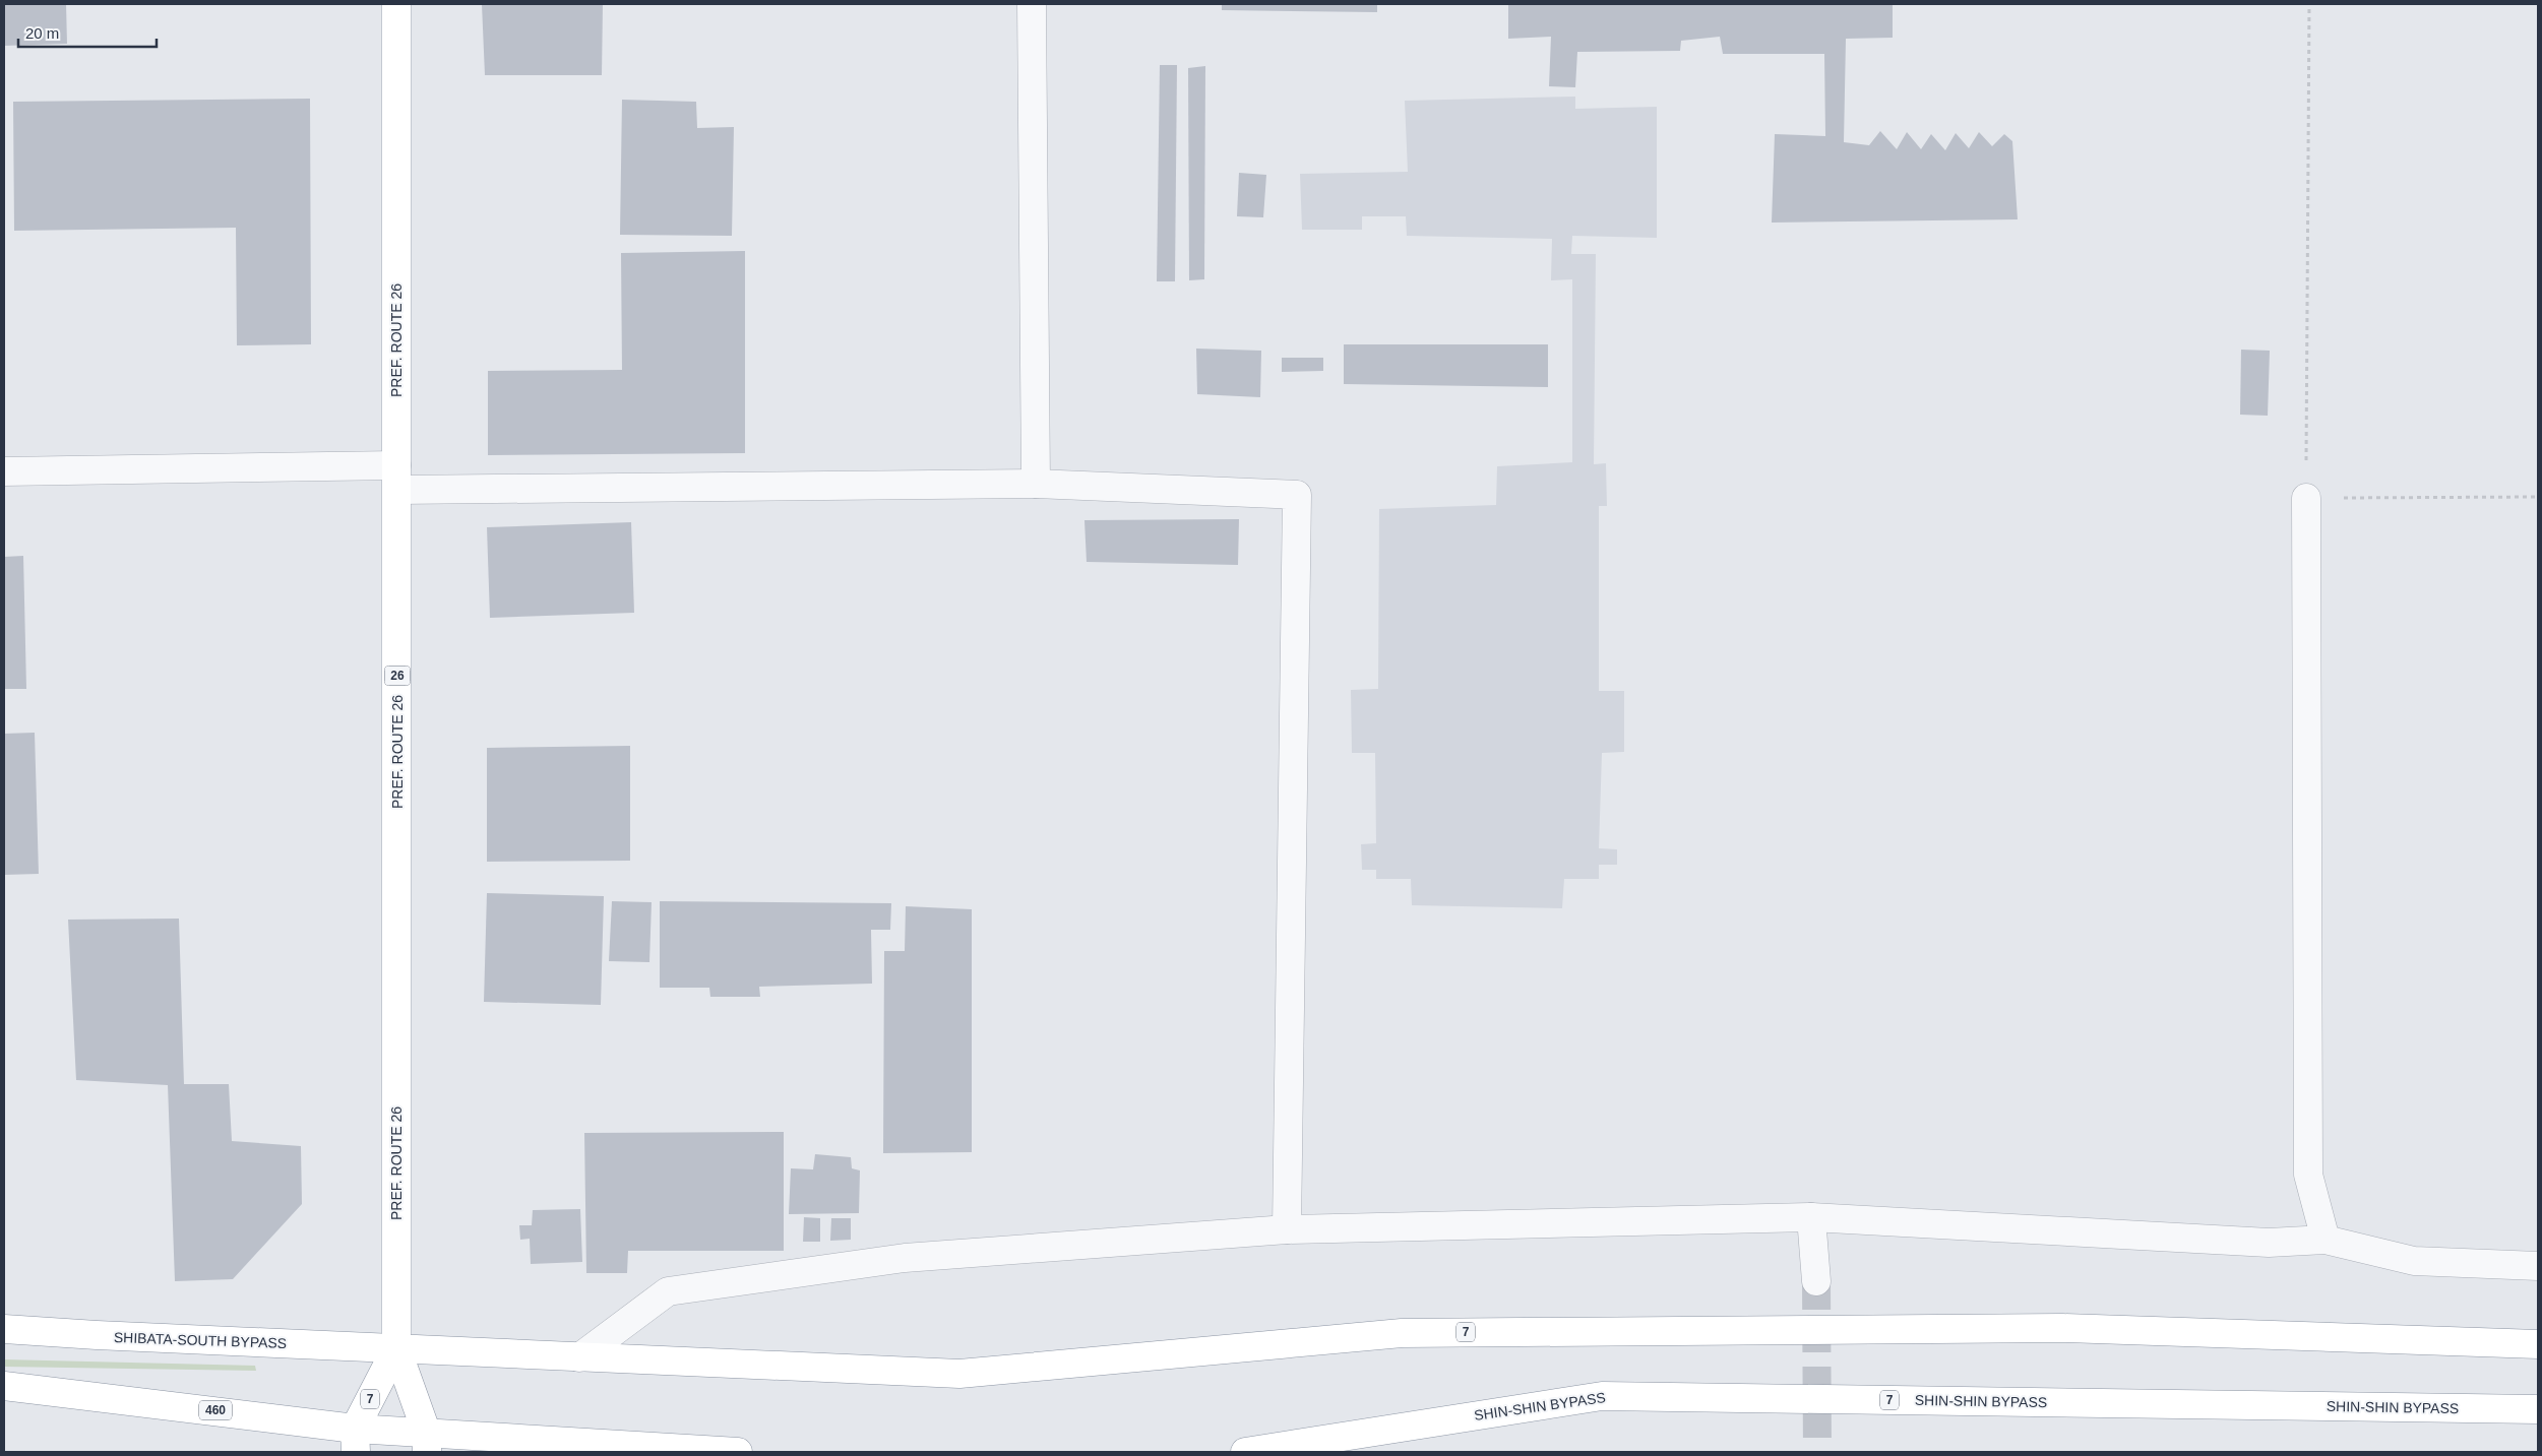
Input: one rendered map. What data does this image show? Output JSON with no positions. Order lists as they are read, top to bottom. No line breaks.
{"streets":{"main road":["PREF. ROUTE 26","26","7","SHIBATA-SOUTH BYPASS","SHIN-SHIN BYPASS","460"]},"crossings":[["PREF. ROUTE 26","7"],["PREF. ROUTE 26","SHIBATA-SOUTH BYPASS"],["7","SHIBATA-SOUTH BYPASS"],["7","460"]],"scale_bar":"20 m"}
